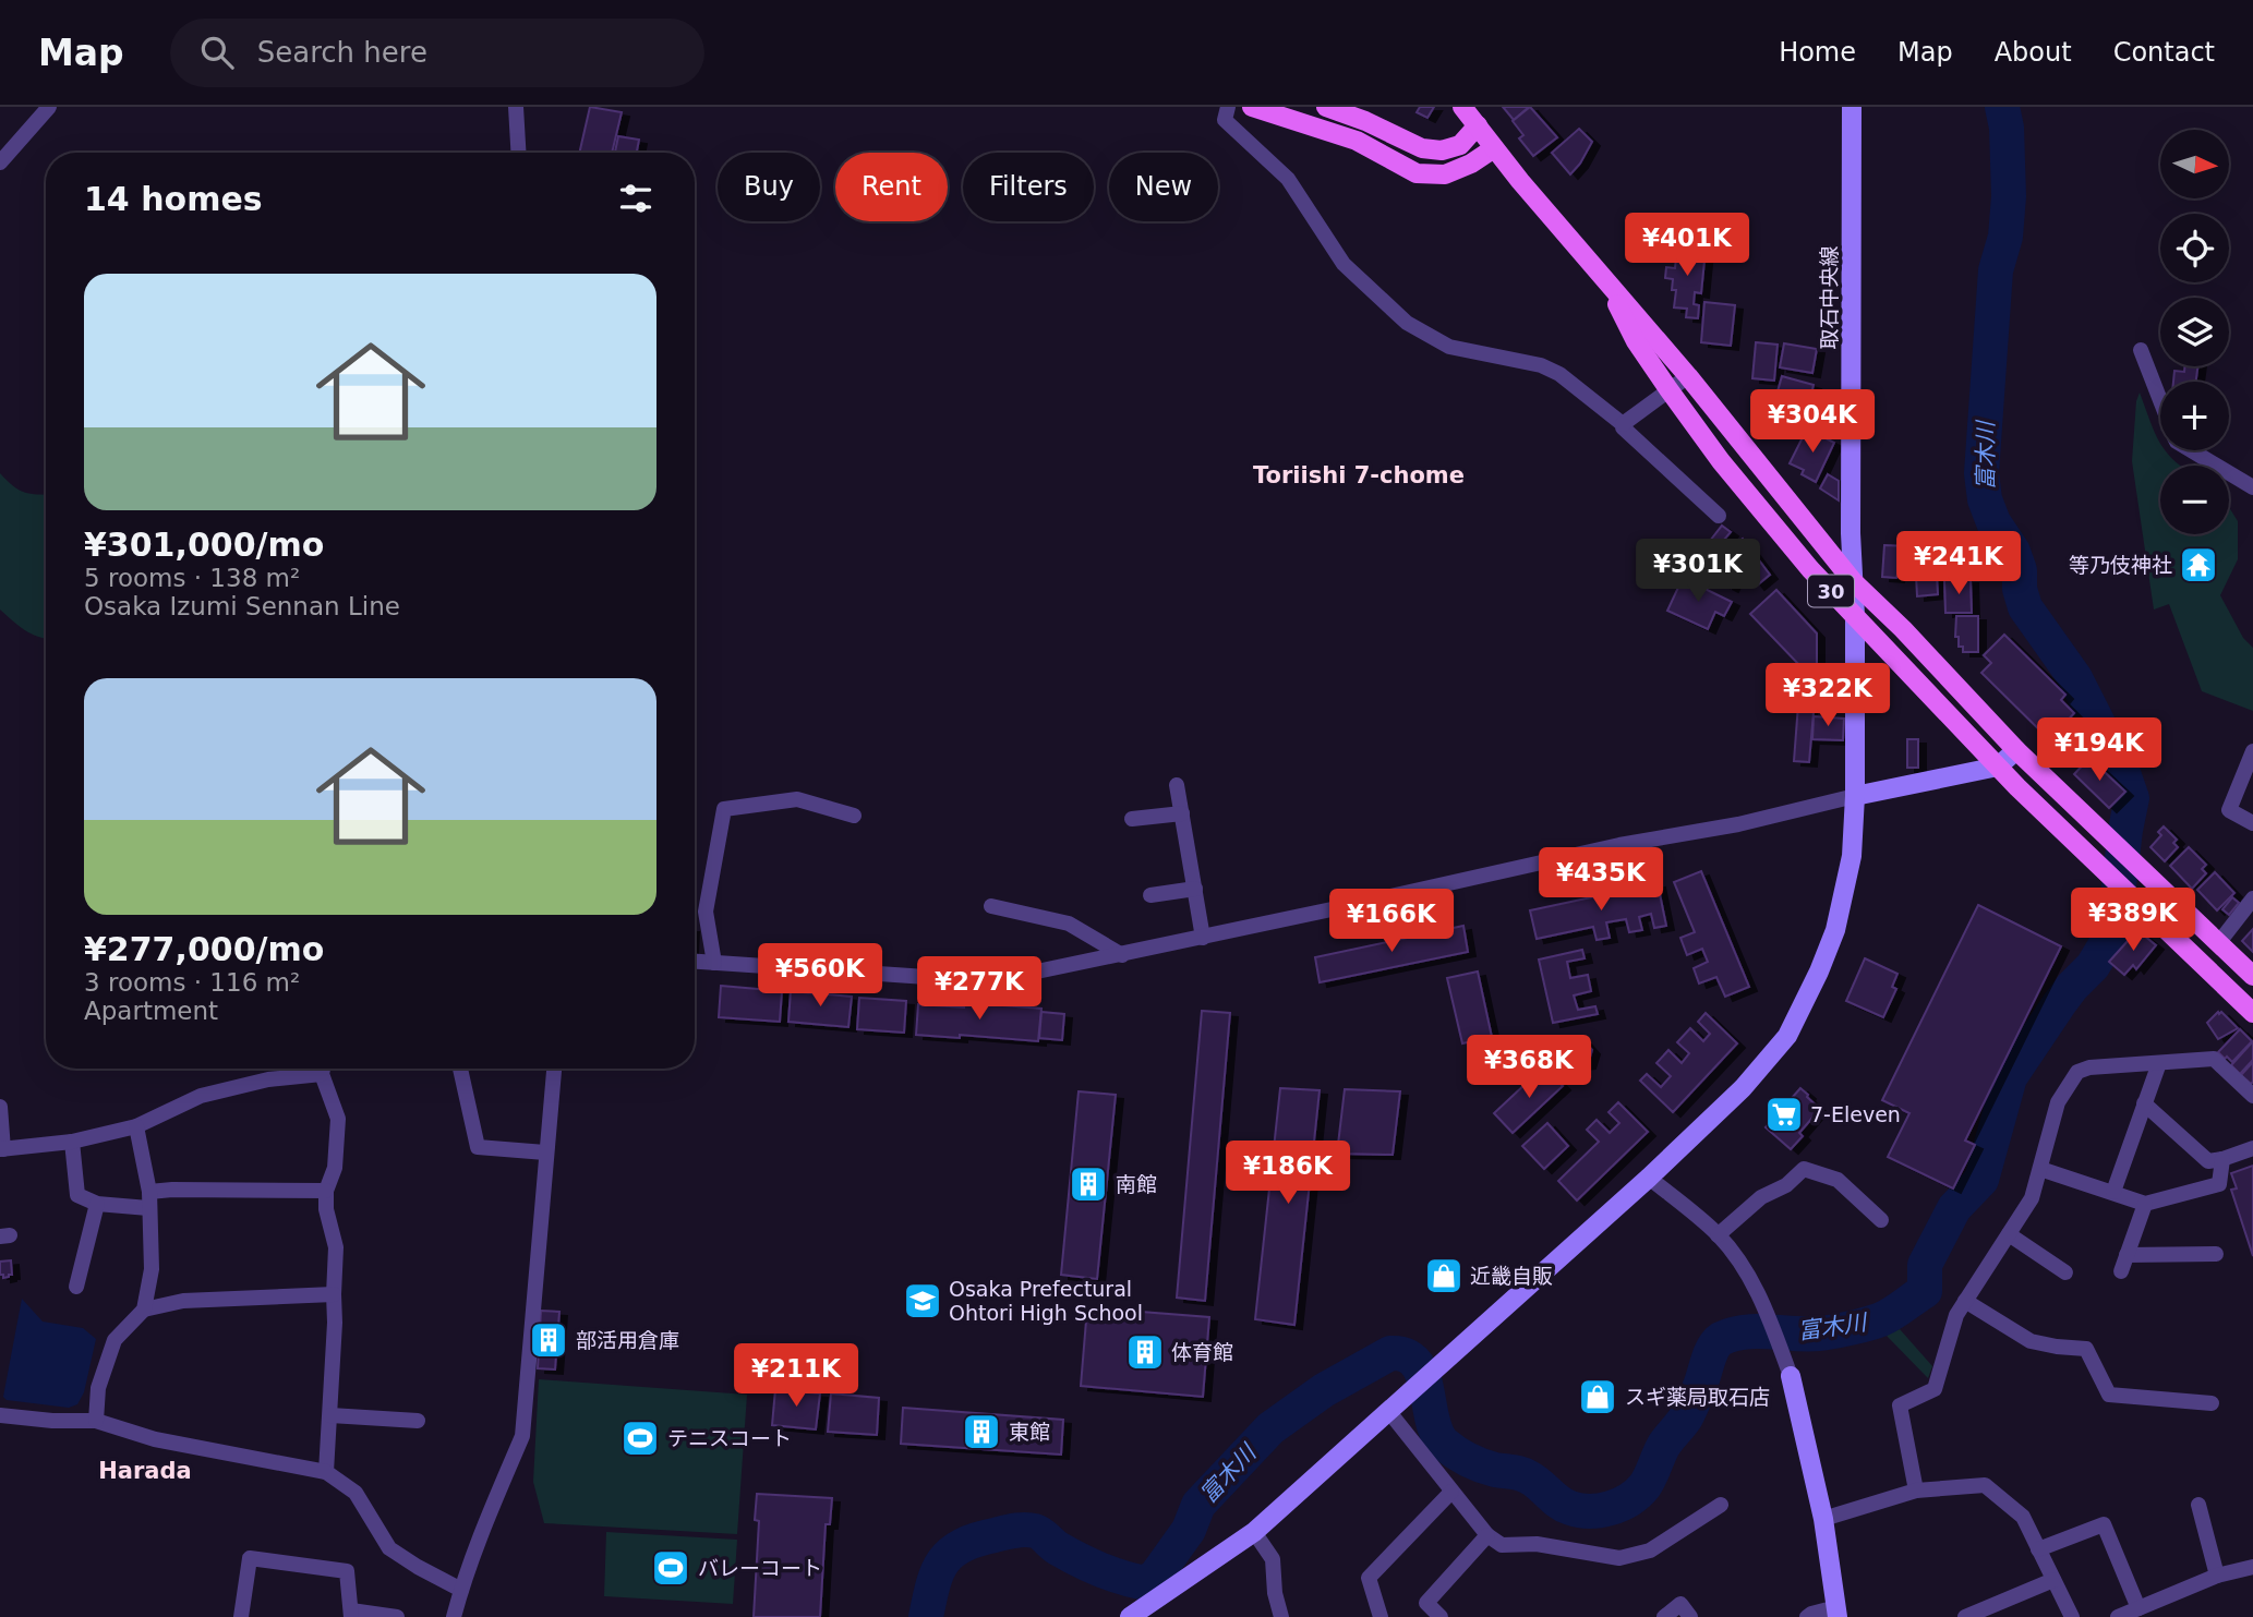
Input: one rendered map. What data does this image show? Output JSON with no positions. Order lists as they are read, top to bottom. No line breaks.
{"streets":{"main road":["30"],"street":["取石中央線"]},"crossings":[["取石中央線","30"]],"districts":["Toriishi 7-chome","Harada"],"water":["富木川"],"places":{"temple":["等乃伎神社"],"supermarket":["7-Eleven"],"building":["南館","部活用倉庫","体育館","東館"],"shop":["近畿自販","スギ薬局取石店"],"school or university":["Osaka Prefectural Ohtori High School"],"sports":["テニスコート","バレーコート"]},"north":"right","page":{"header":"Map","search":"Search here","nav":["Home","Map","About","Contact"],"map_buttons":["+","−"],"chip":["Buy","Rent","Filters","New"],"heading":"14 homes","price":["¥401K","¥304K","¥241K","¥301K","¥322K","¥194K","¥435K","¥389K","¥166K","¥560K","¥277K","¥368K","¥186K","¥211K"],"list":[{"name":"¥301,000/mo","note":"5 rooms · 138 m² · Osaka Izumi Sennan Line"},{"name":"¥277,000/mo","note":"3 rooms · 116 m² · Apartment"}]}}
